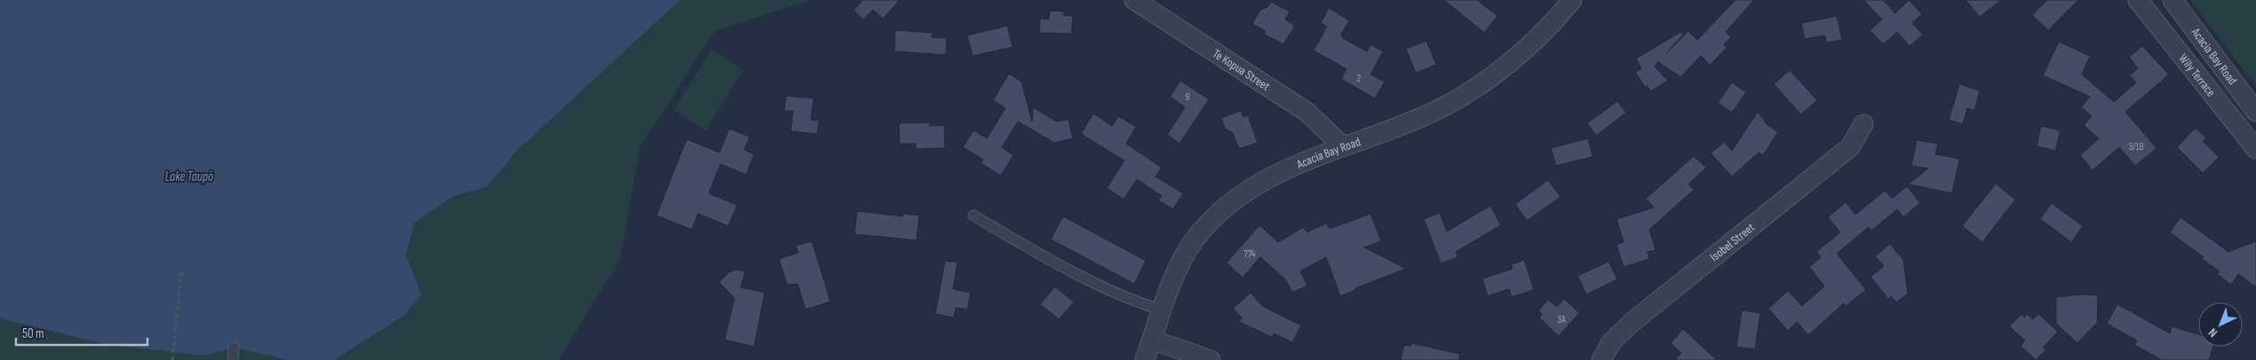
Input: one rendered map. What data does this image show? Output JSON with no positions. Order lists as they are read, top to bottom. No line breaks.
{"streets":{"street":["Acacia Bay Road","Te Kopua Street","Wily Terrace","Isobel Street"]},"crossings":[["Acacia Bay Road","Te Kopua Street"]],"water":["Lake Taupō"],"house_numbers":["2","9","3/18","774","3A"],"scale_bar":"50 m","north":"bottom left"}
